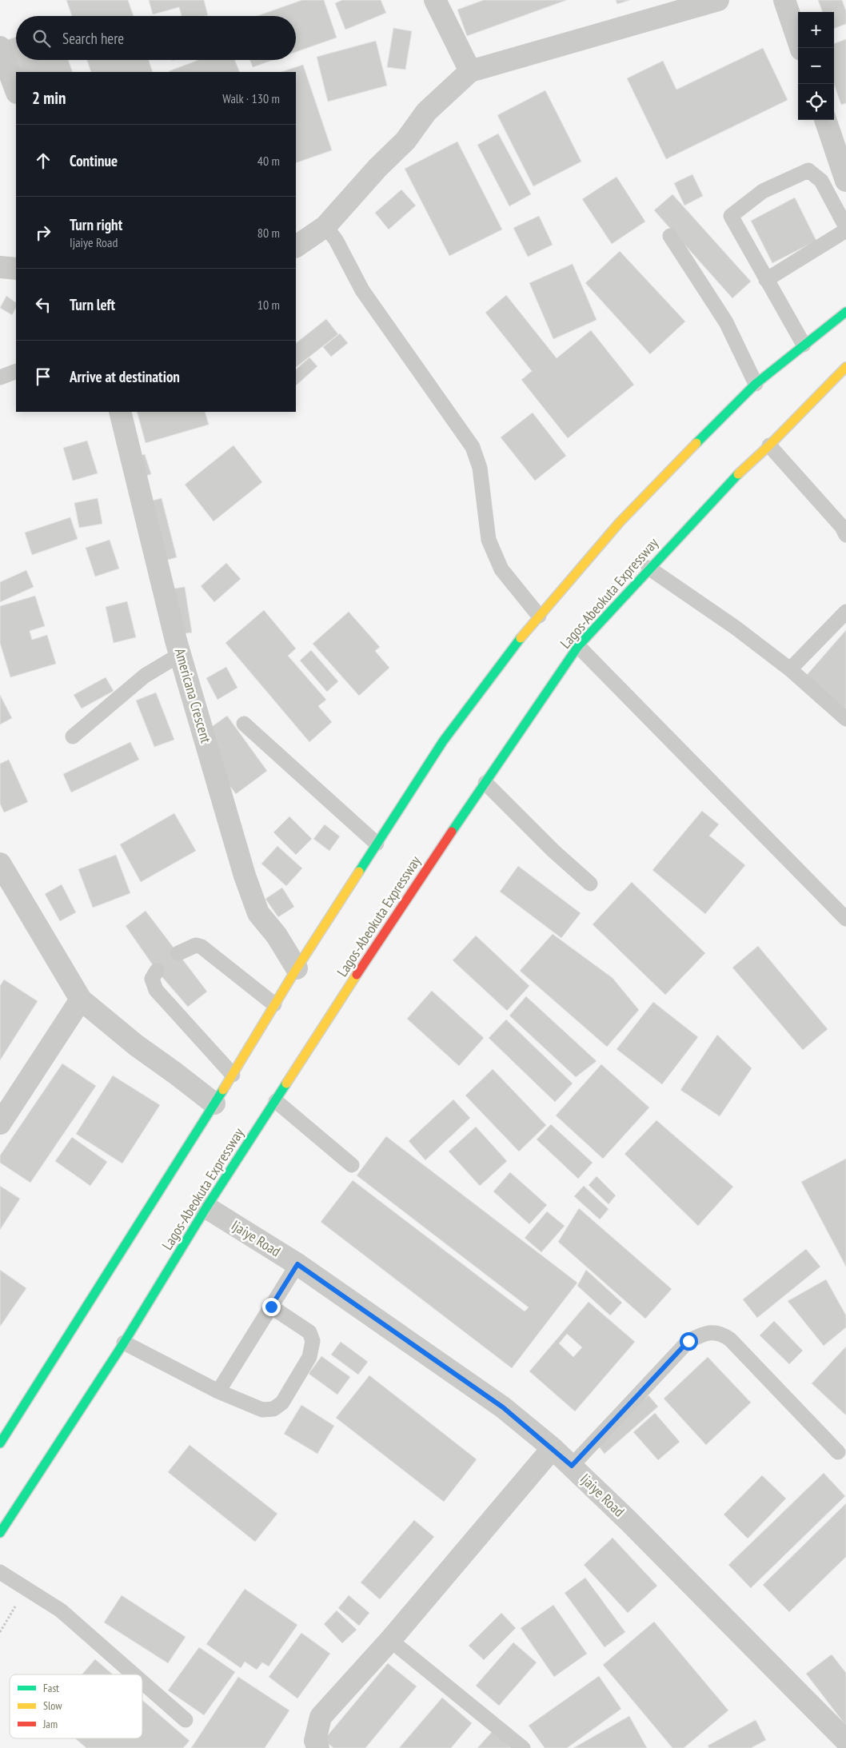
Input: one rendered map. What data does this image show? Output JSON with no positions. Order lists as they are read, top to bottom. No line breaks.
{"streets":{"highway":["Lagos-Abeokuta Expressway"],"street":["Americana Crescent","Ijaiye Road"]},"crossings":[["Lagos-Abeokuta Expressway","Ijaiye Road"]],"legend":["Fast","Slow","Jam"],"page":{"map_buttons":["+","−"],"search":"Search here","heading":["2 min","Walk · 130 m"],"list":[["Continue","40 m"],["Turn right","Ijaiye Road","80 m"],["Turn left","10 m"],"Arrive at destination"]}}
